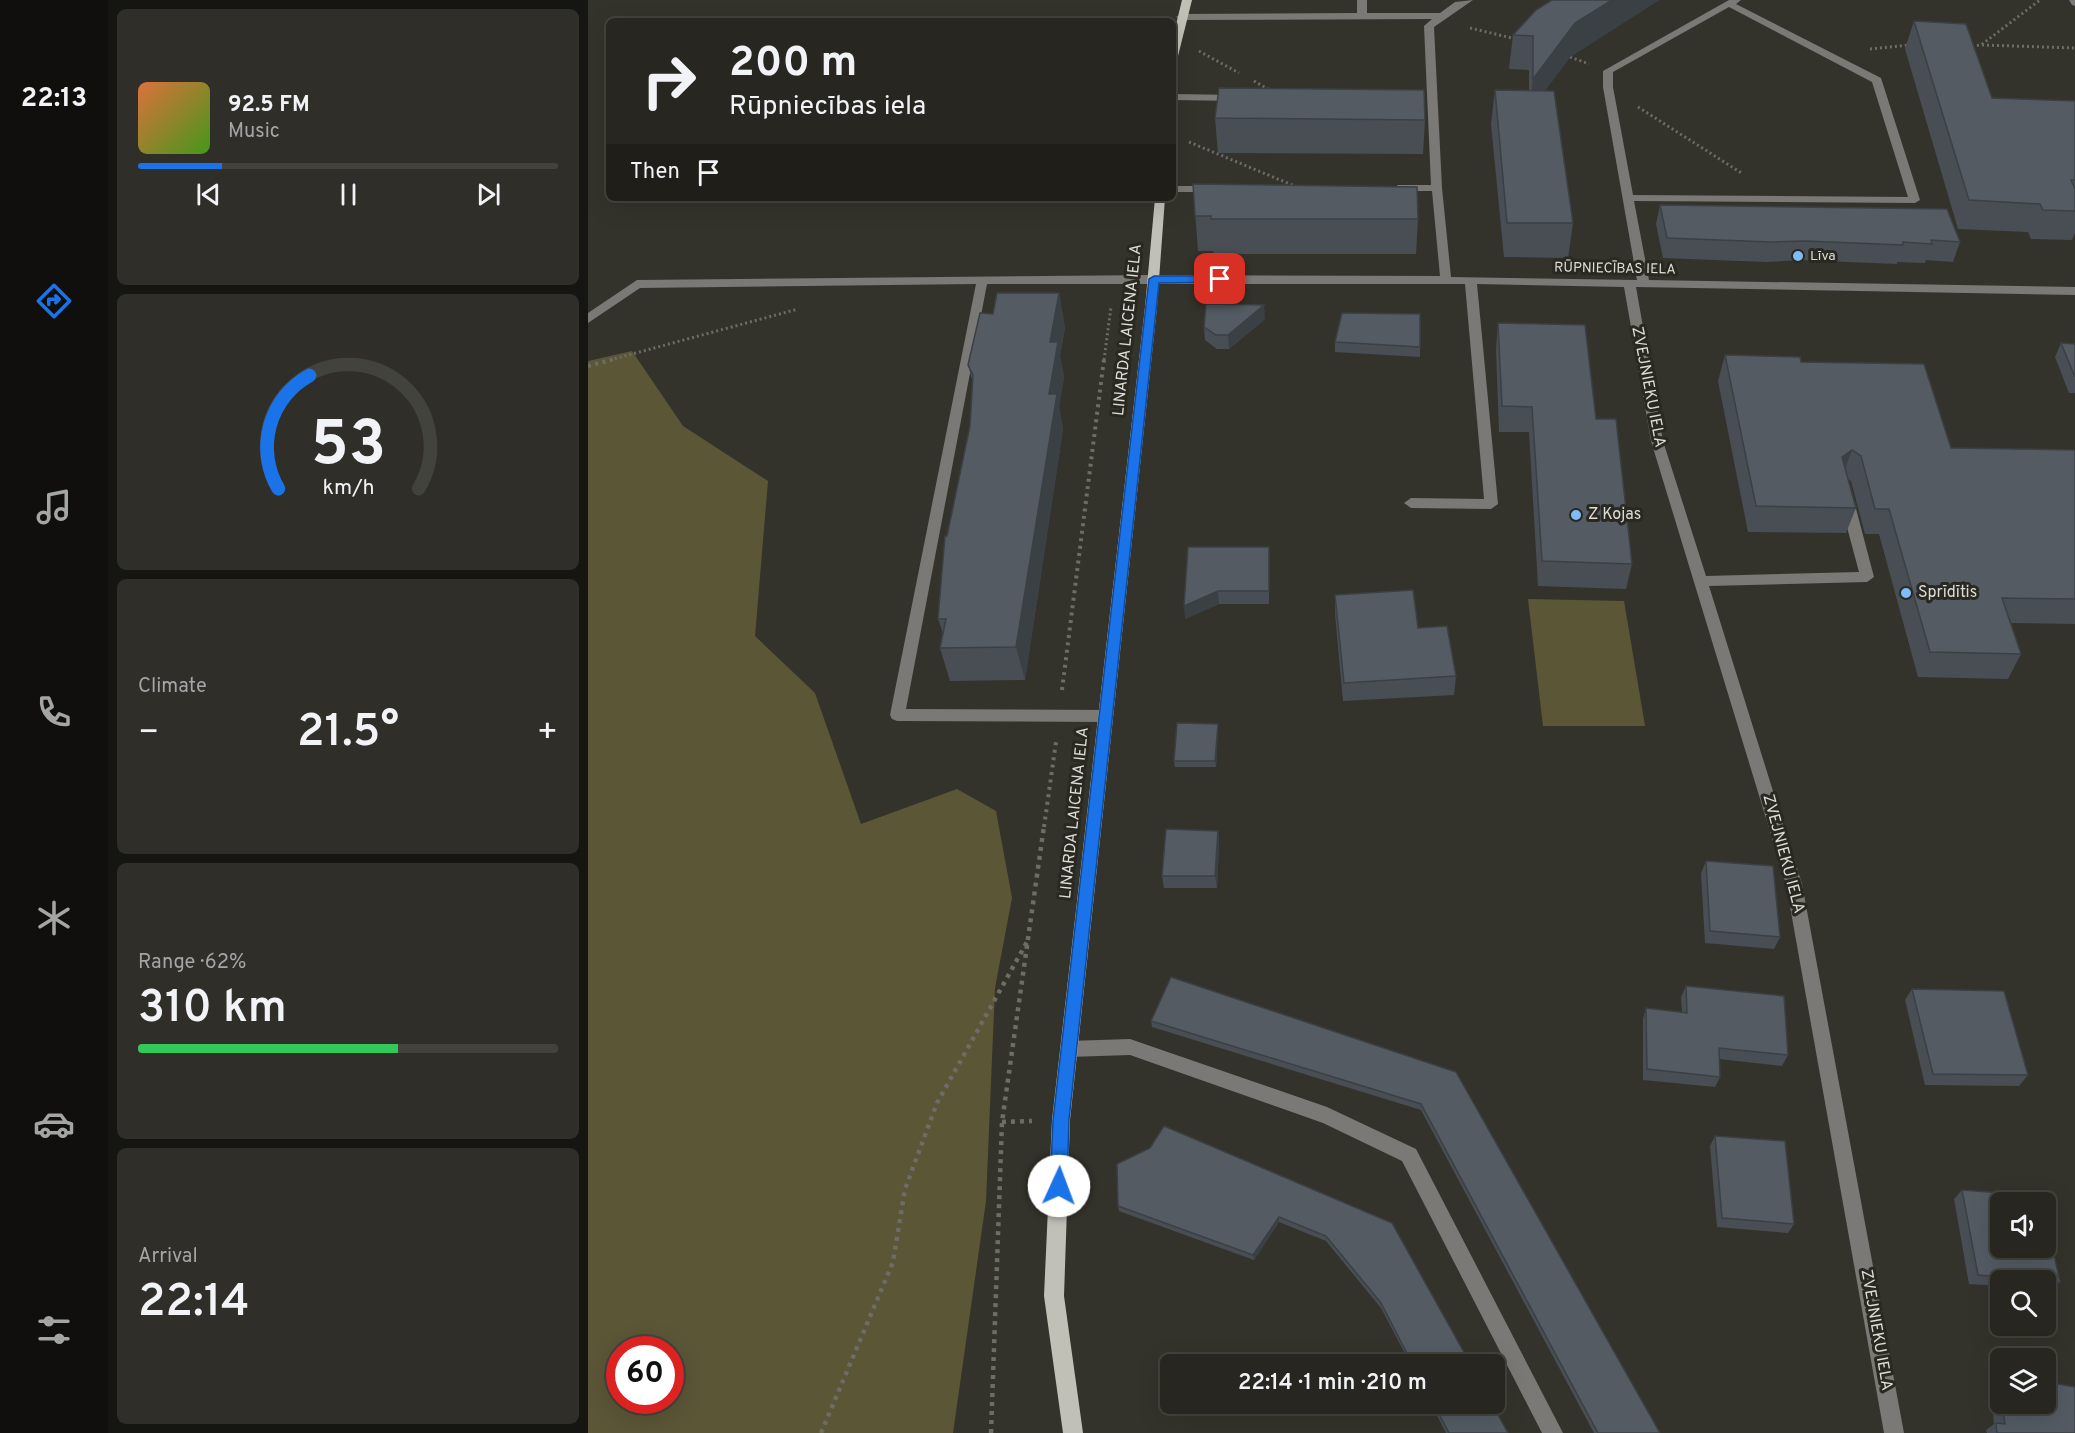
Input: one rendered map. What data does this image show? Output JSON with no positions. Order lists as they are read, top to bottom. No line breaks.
{"streets":{"main road":["LINARDA LAICENA IELA"],"street":["RŪPNIECĪBAS IELA","ZVEJNIEKU IELA"]},"crossings":[["RŪPNIECĪBAS IELA","LINARDA LAICENA IELA"],["RŪPNIECĪBAS IELA","ZVEJNIEKU IELA"]],"places":["Līva","Z Kojas","Sprīdītis"],"page":{"tabs":"22:13","turn":["200 m","Rūpniecības iela"],"song":["92.5 FM","Music"],"then":"Then","tile":["Climate",["Range · 62%","310 km"],["Arrival","22:14"]],"heat":["−","21.5°","+"],"limit":"60","trip":"22:14 · 1 min · 210 m","gauge":["53","km/h"]}}
